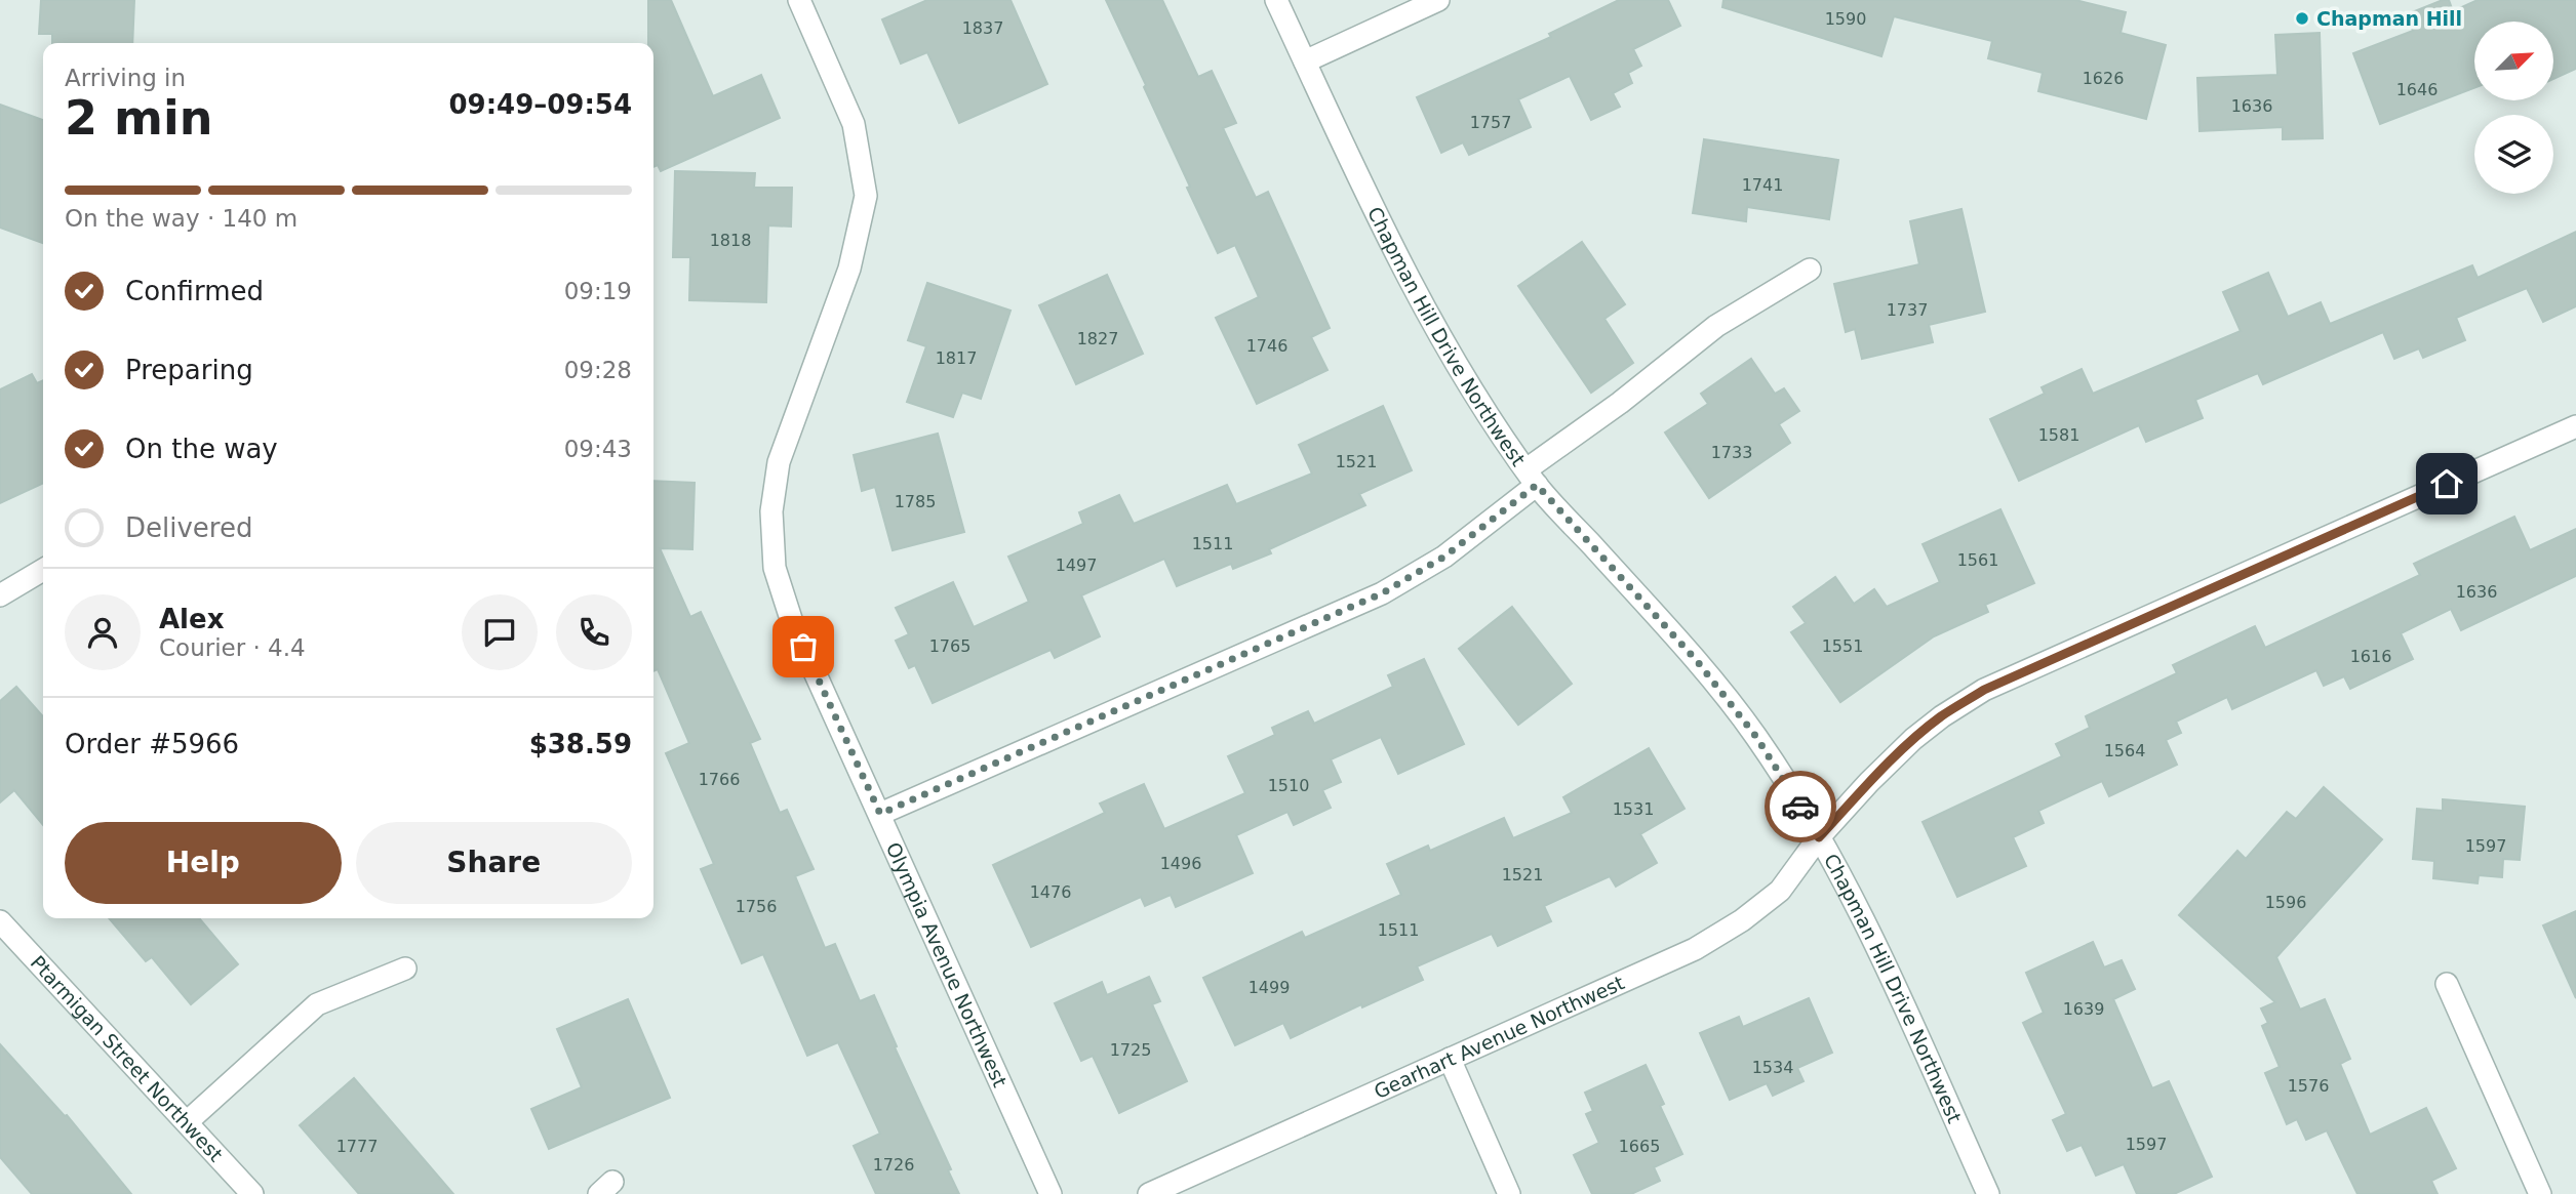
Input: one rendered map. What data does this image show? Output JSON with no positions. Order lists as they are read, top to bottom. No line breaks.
{"streets":{"street":["Chapman Hill Drive Northwest","Olympia Avenue Northwest","Gearhart Avenue Northwest","Ptarmigan Street Northwest"]},"crossings":[["Chapman Hill Drive Northwest","Gearhart Avenue Northwest"]],"places":["Chapman Hill"],"house_numbers":["1590","1837","1626","1646","1636","1757","1741","1818","1737","1827","1746","1817","1581","1733","1521","1785","1511","1561","1497","1636","1765","1551","1616","1564","1766","1510","1531","1597","1496","1521","1476","1596","1756","1511","1499","1639","1725","1534","1576","1597","1777","1665","1726"],"north":"top right","page":{"heading":["2 min","Arriving in","09:49–09:54"],"panel":["Alex","Courier · 4.4","Order #5966","$38.59"],"bar":"On the way · 140 m","list":[["Confirmed","09:19"],["Preparing","09:28"],["On the way","09:43"],"Delivered"],"buttons":["Help","Share"]}}
